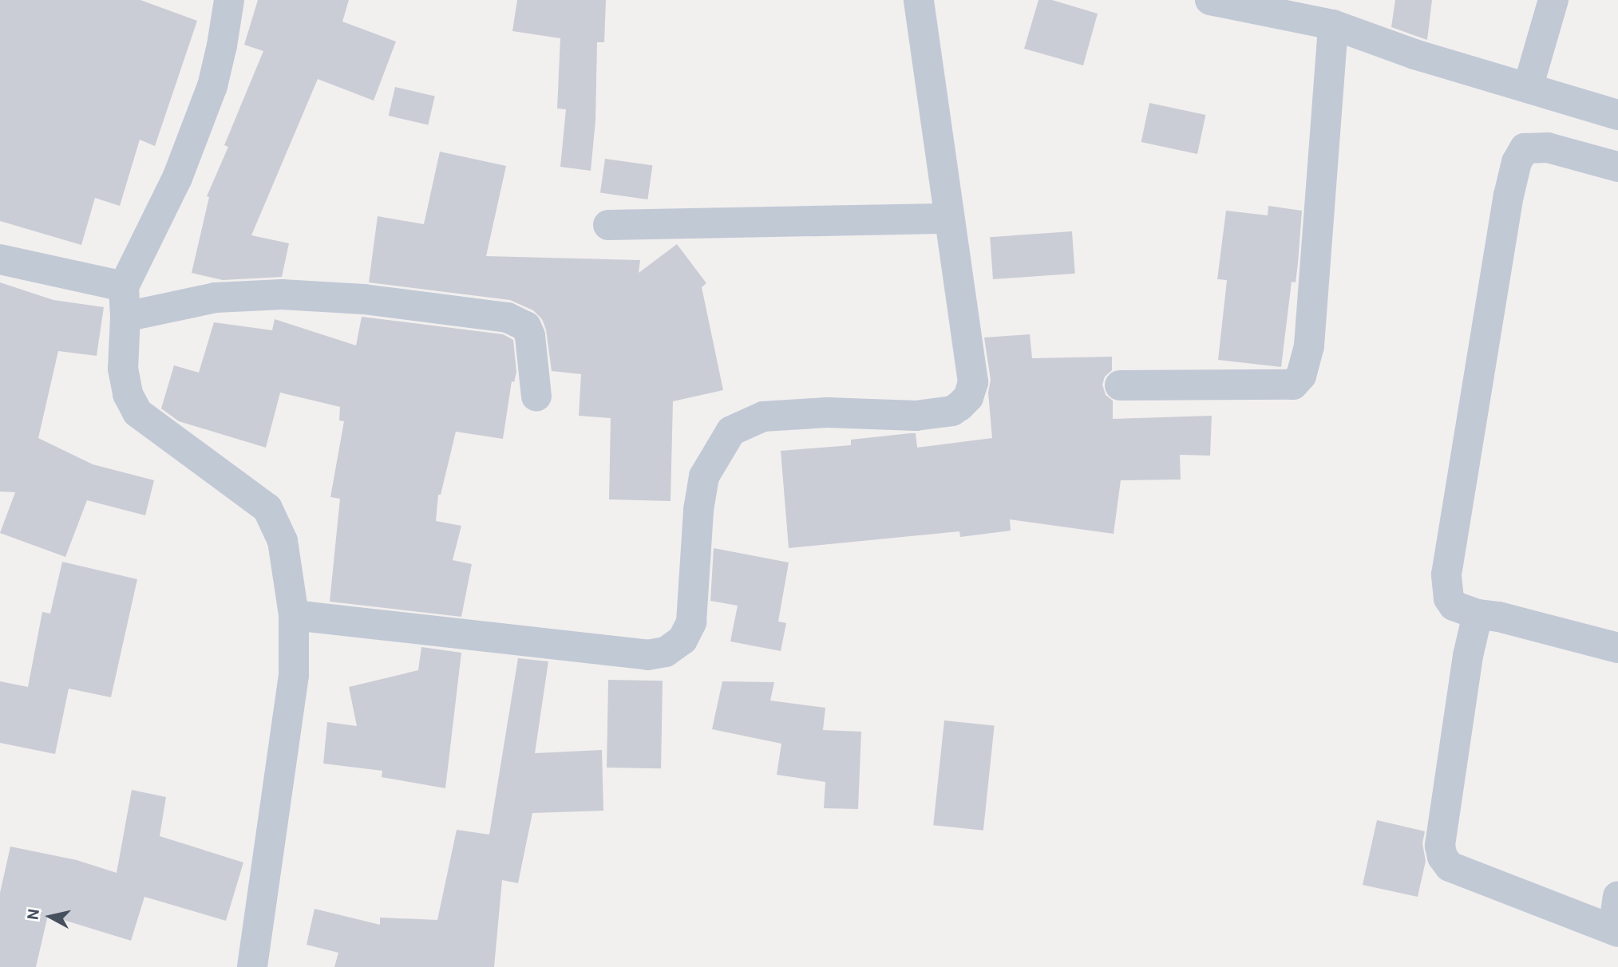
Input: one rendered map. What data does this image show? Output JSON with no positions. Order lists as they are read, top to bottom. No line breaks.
{"north":"left"}
